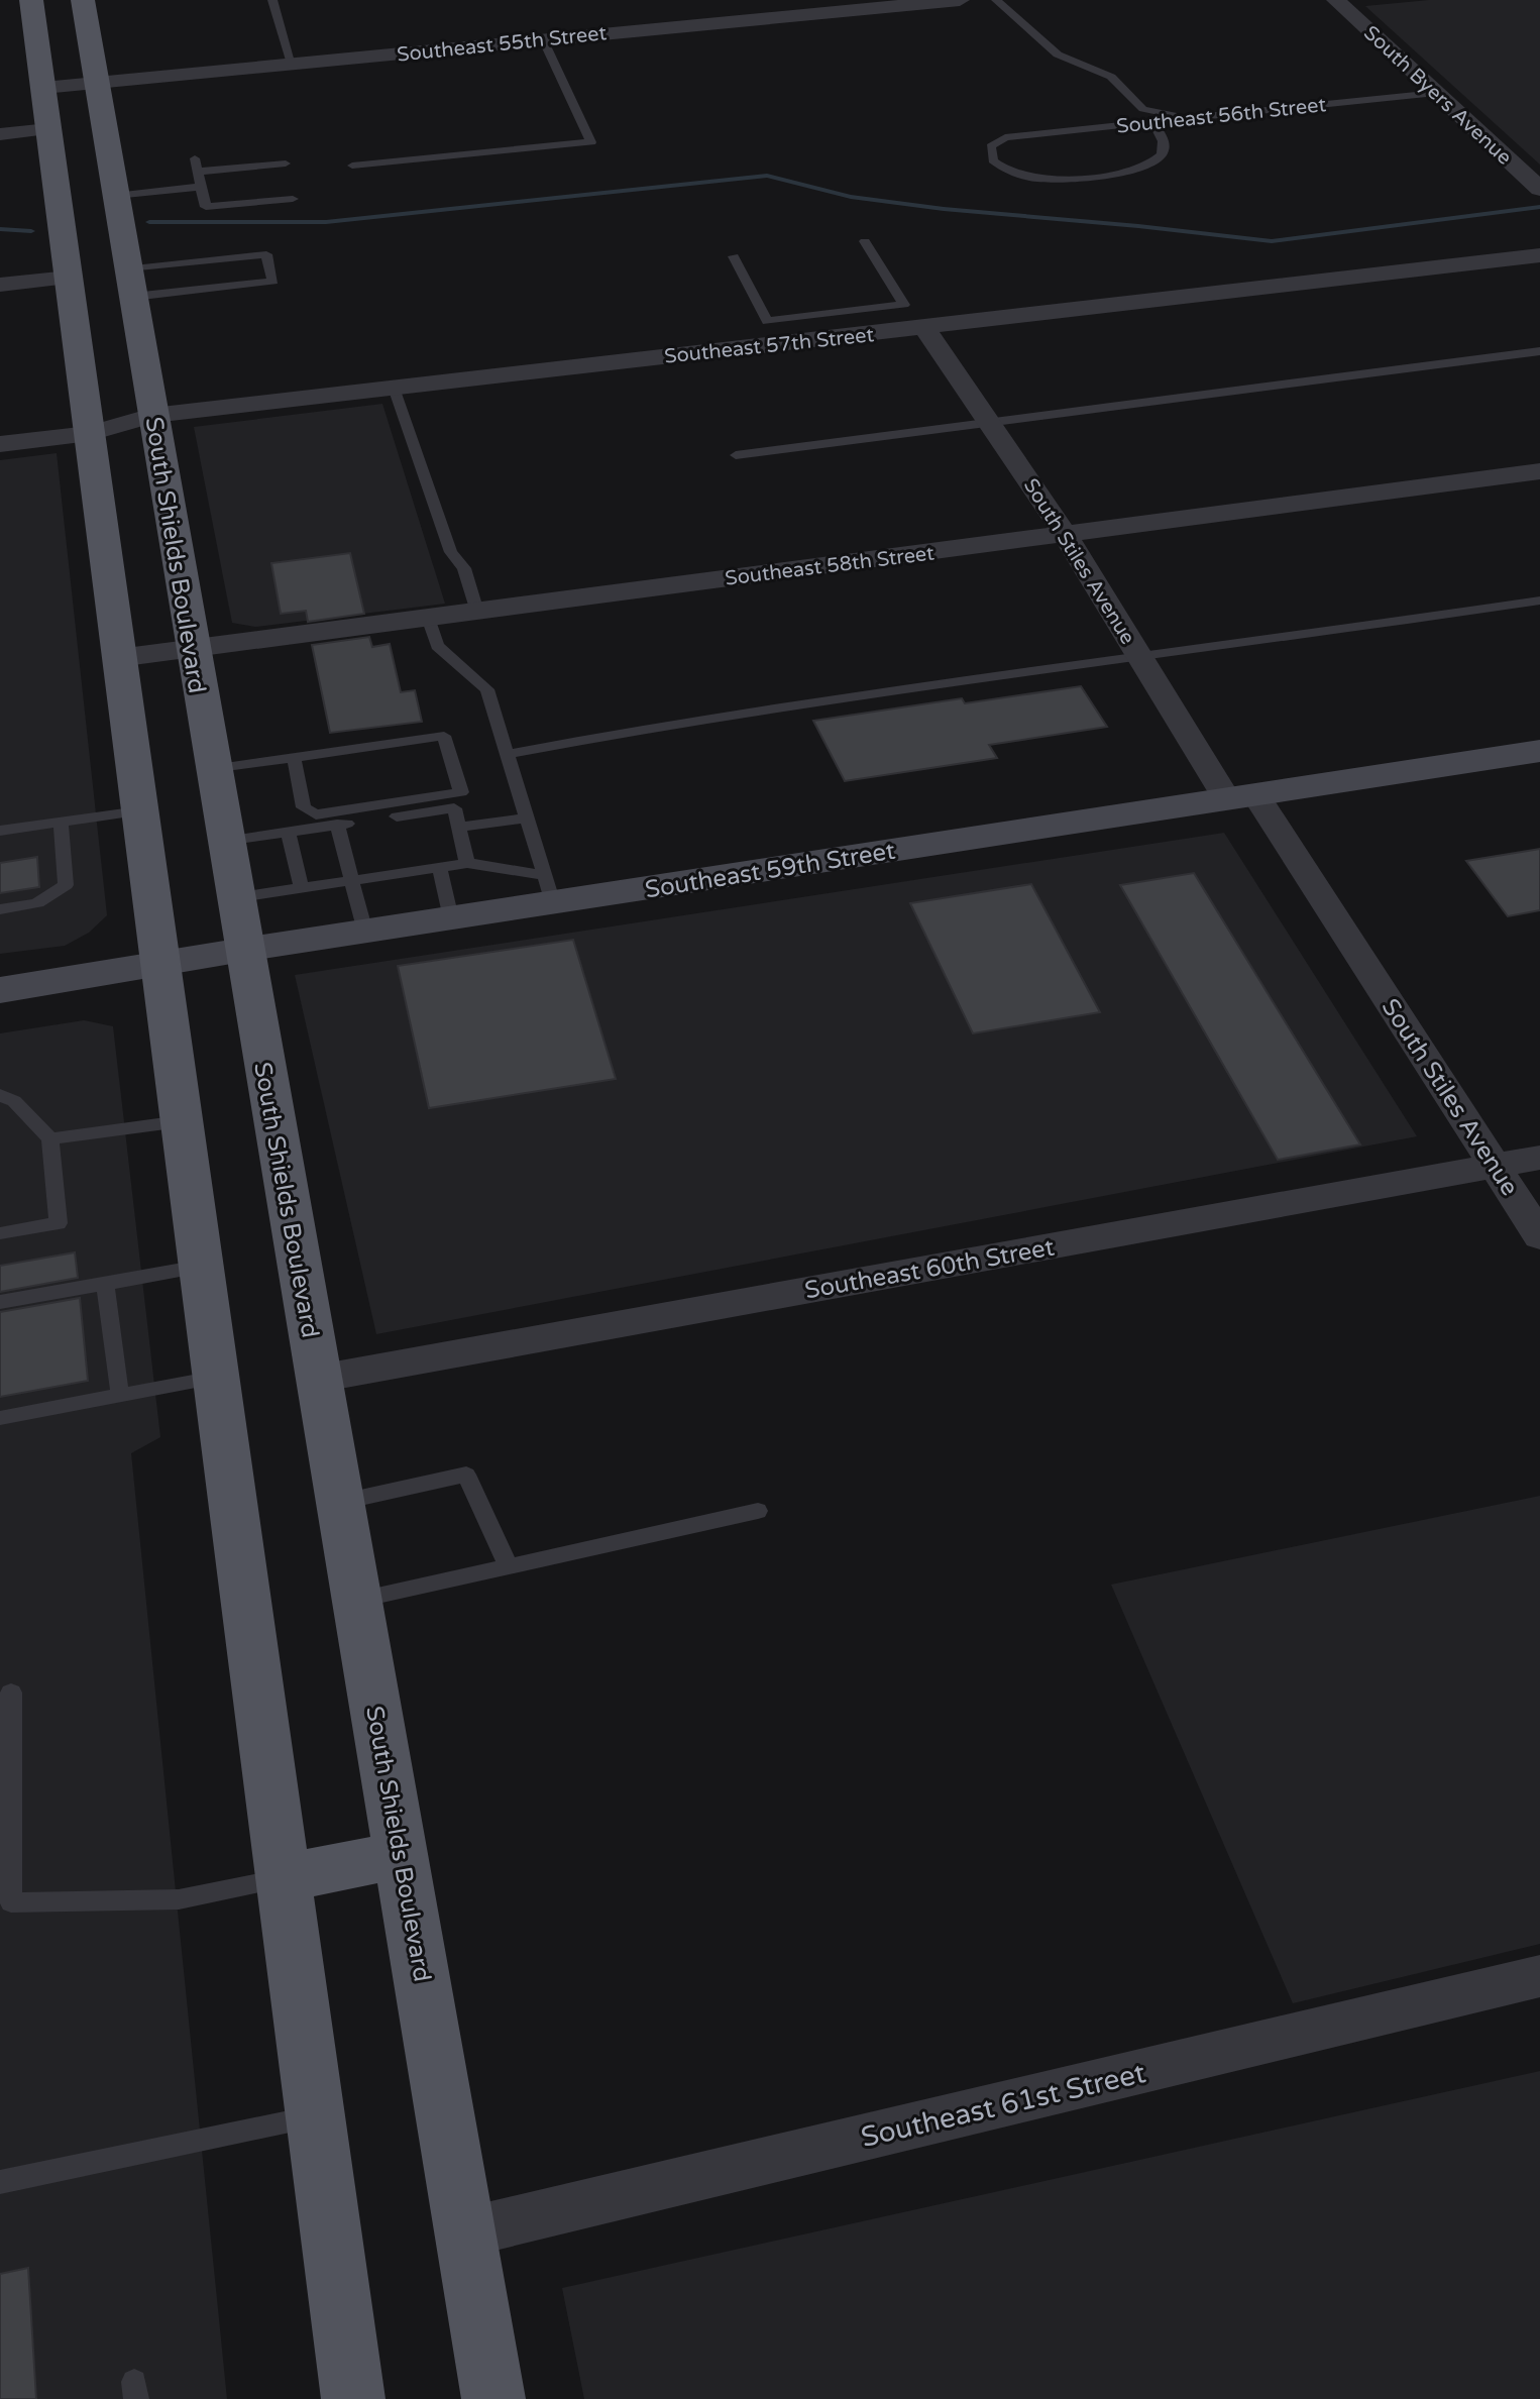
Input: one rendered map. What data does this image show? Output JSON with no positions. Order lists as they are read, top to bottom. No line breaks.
{"streets":{"main road":["South Shields Boulevard","Southeast 59th Street"],"street":["Southeast 55th Street","South Byers Avenue","Southeast 57th Street","South Stiles Avenue","Southeast 58th Street","Southeast 60th Street","Southeast 61st Street"],"lane":["Southeast 56th Street"]},"crossings":[["Southeast 55th Street","South Shields Boulevard"],["South Byers Avenue","Southeast 56th Street"],["Southeast 57th Street","South Shields Boulevard"],["Southeast 57th Street","South Stiles Avenue"],["South Shields Boulevard","Southeast 58th Street"],["South Shields Boulevard","Southeast 59th Street"],["South Shields Boulevard","Southeast 60th Street"],["South Shields Boulevard","Southeast 61st Street"],["South Stiles Avenue","Southeast 58th Street"],["South Stiles Avenue","Southeast 59th Street"],["South Stiles Avenue","Southeast 60th Street"]]}
